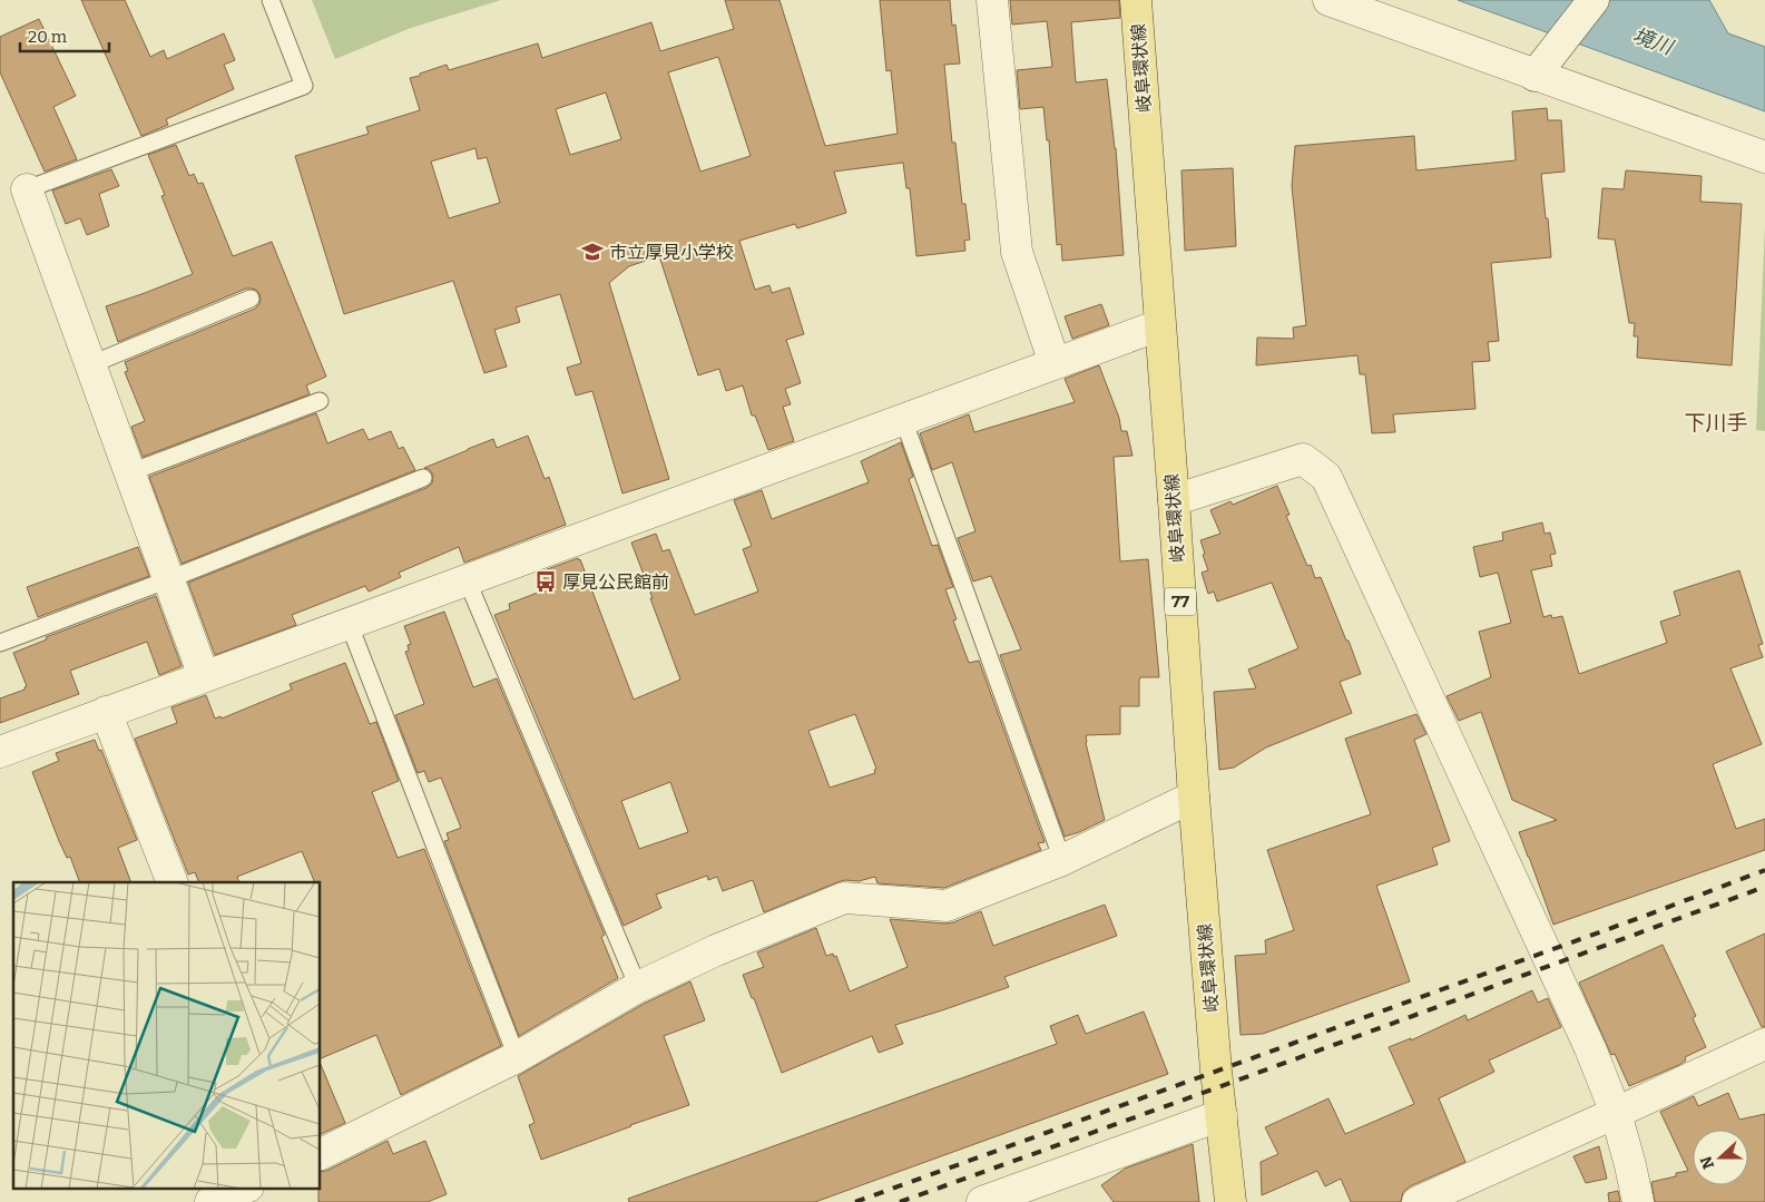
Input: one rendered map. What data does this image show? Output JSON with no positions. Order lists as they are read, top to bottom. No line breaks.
{"streets":{"main road":["岐阜環状線","77"]},"districts":["下川手"],"water":["境川"],"places":{"school or university":["市立厚見小学校"],"bus stop":["厚見公民館前"]},"scale_bar":"20 m","north":"left"}
